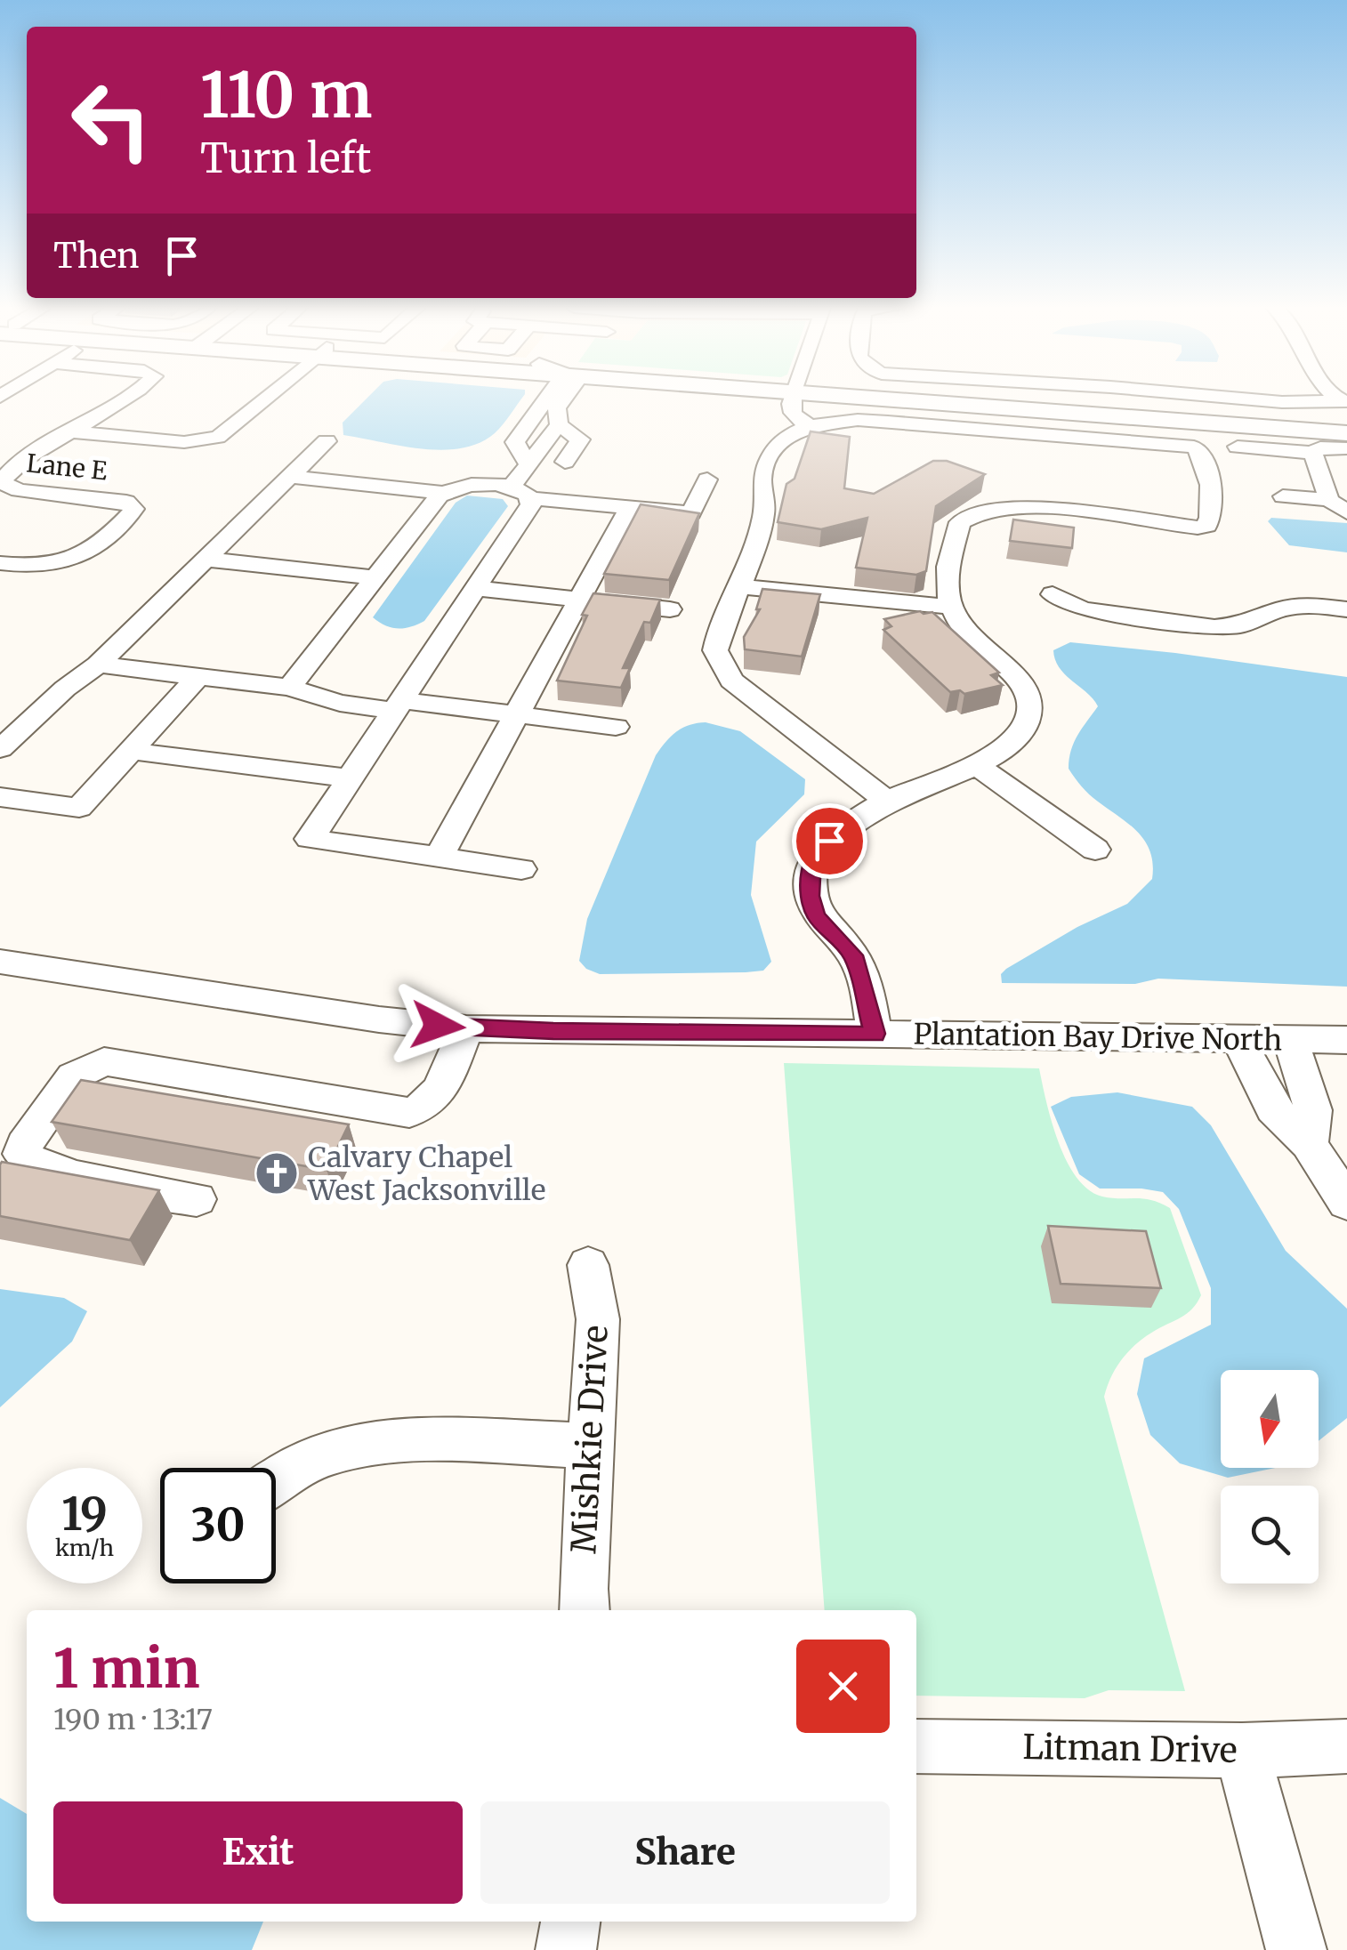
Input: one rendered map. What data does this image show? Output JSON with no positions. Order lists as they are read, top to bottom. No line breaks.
{"streets":{"street":["Lane E","Plantation Bay Drive North","Mishkie Drive","Litman Drive"]},"places":{"church":["Calvary Chapel West Jacksonville"]},"north":"bottom","page":{"turn":["110 m","Turn left"],"then":"Then","speed":"19 km/h","limit":"30","heading":["1 min","190 m · 13:17"],"buttons":["Exit","Share"]}}
